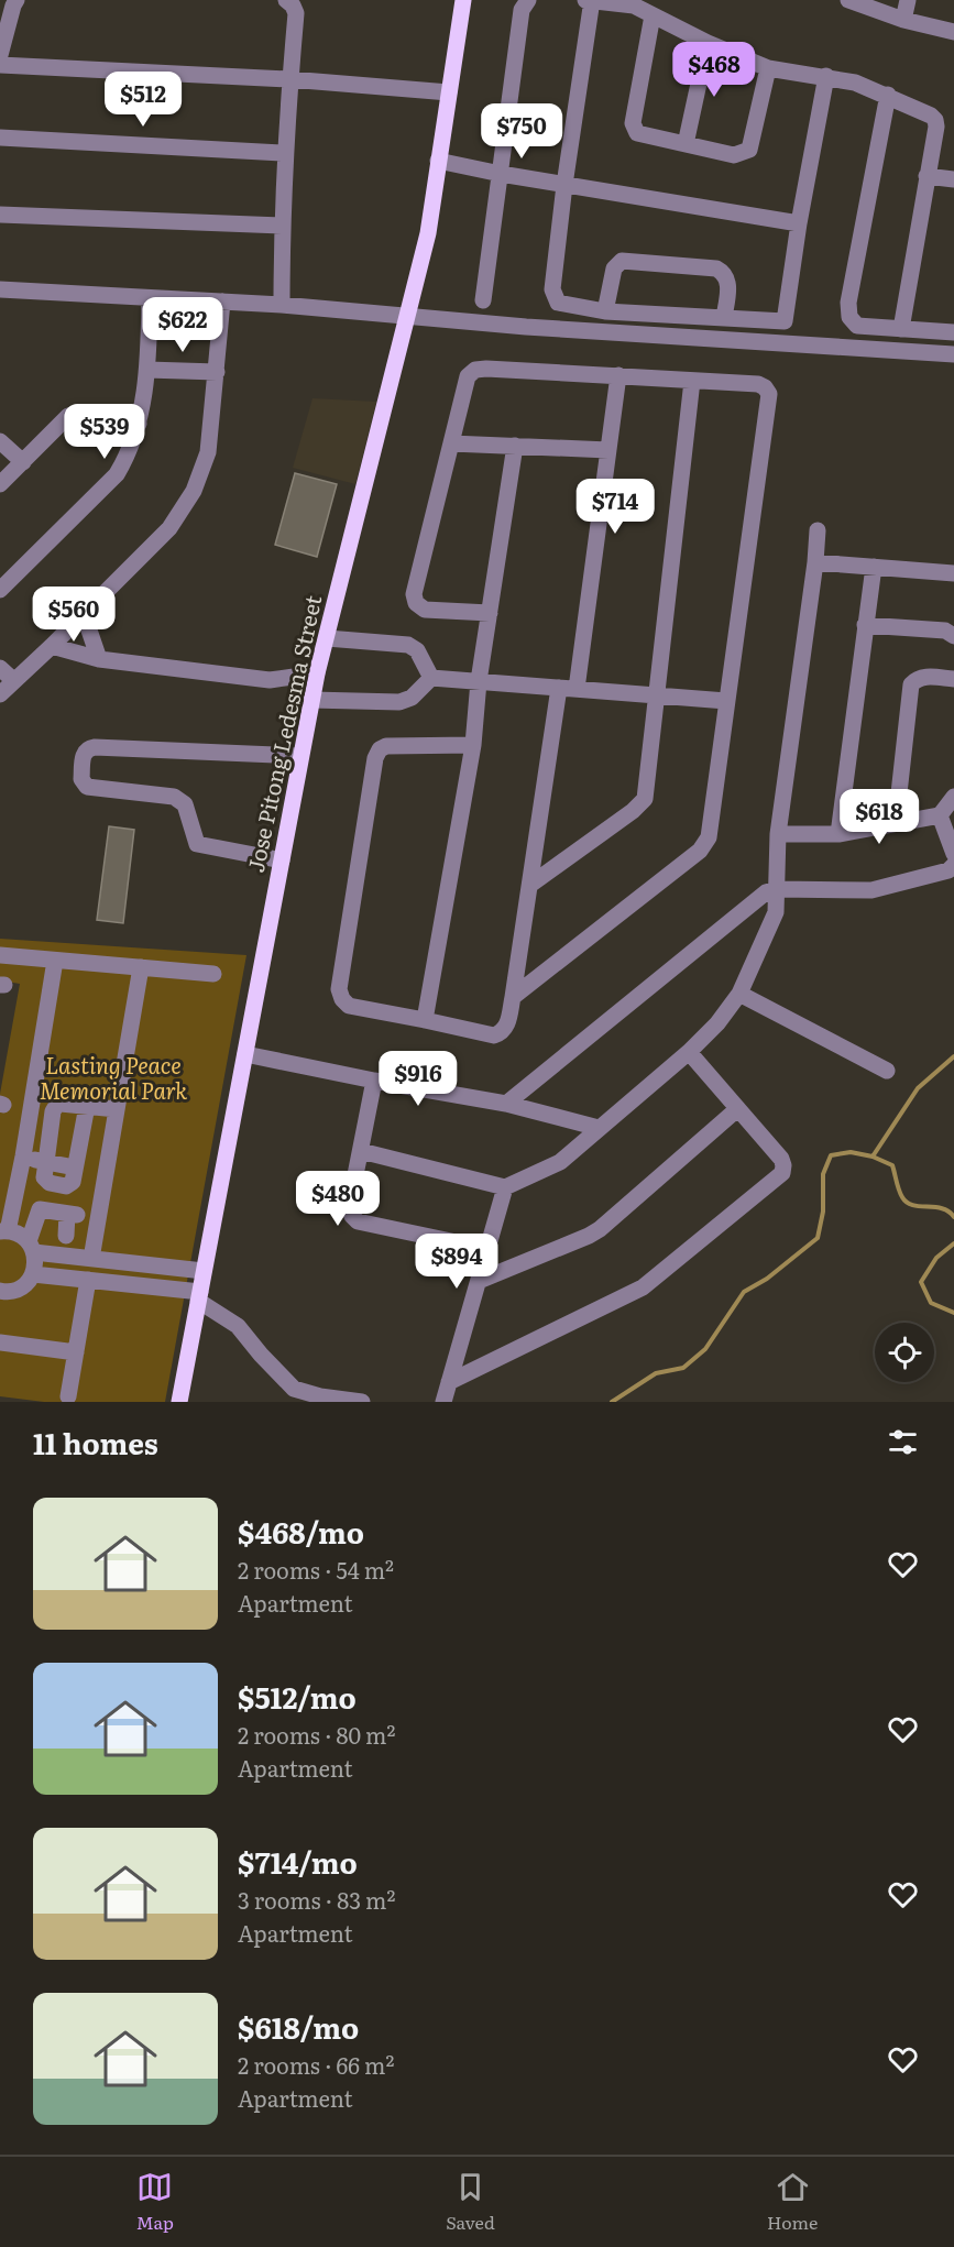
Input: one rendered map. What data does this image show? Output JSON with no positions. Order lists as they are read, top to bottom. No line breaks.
{"streets":{"main road":["Jose Pitong Ledesma Street"]},"parks":["Lasting Peace Memorial Park"],"page":{"price":["$468","$512","$750","$622","$539","$714","$560","$618","$916","$480","$894"],"heading":"11 homes","list":[{"name":"$468/mo","note":"2 rooms · 54 m² · Apartment"},{"name":"$512/mo","note":"2 rooms · 80 m² · Apartment"},{"name":"$714/mo","note":"3 rooms · 83 m² · Apartment"},{"name":"$618/mo","note":"2 rooms · 66 m² · Apartment"}],"tabs":["Map","Saved","Home"]}}
